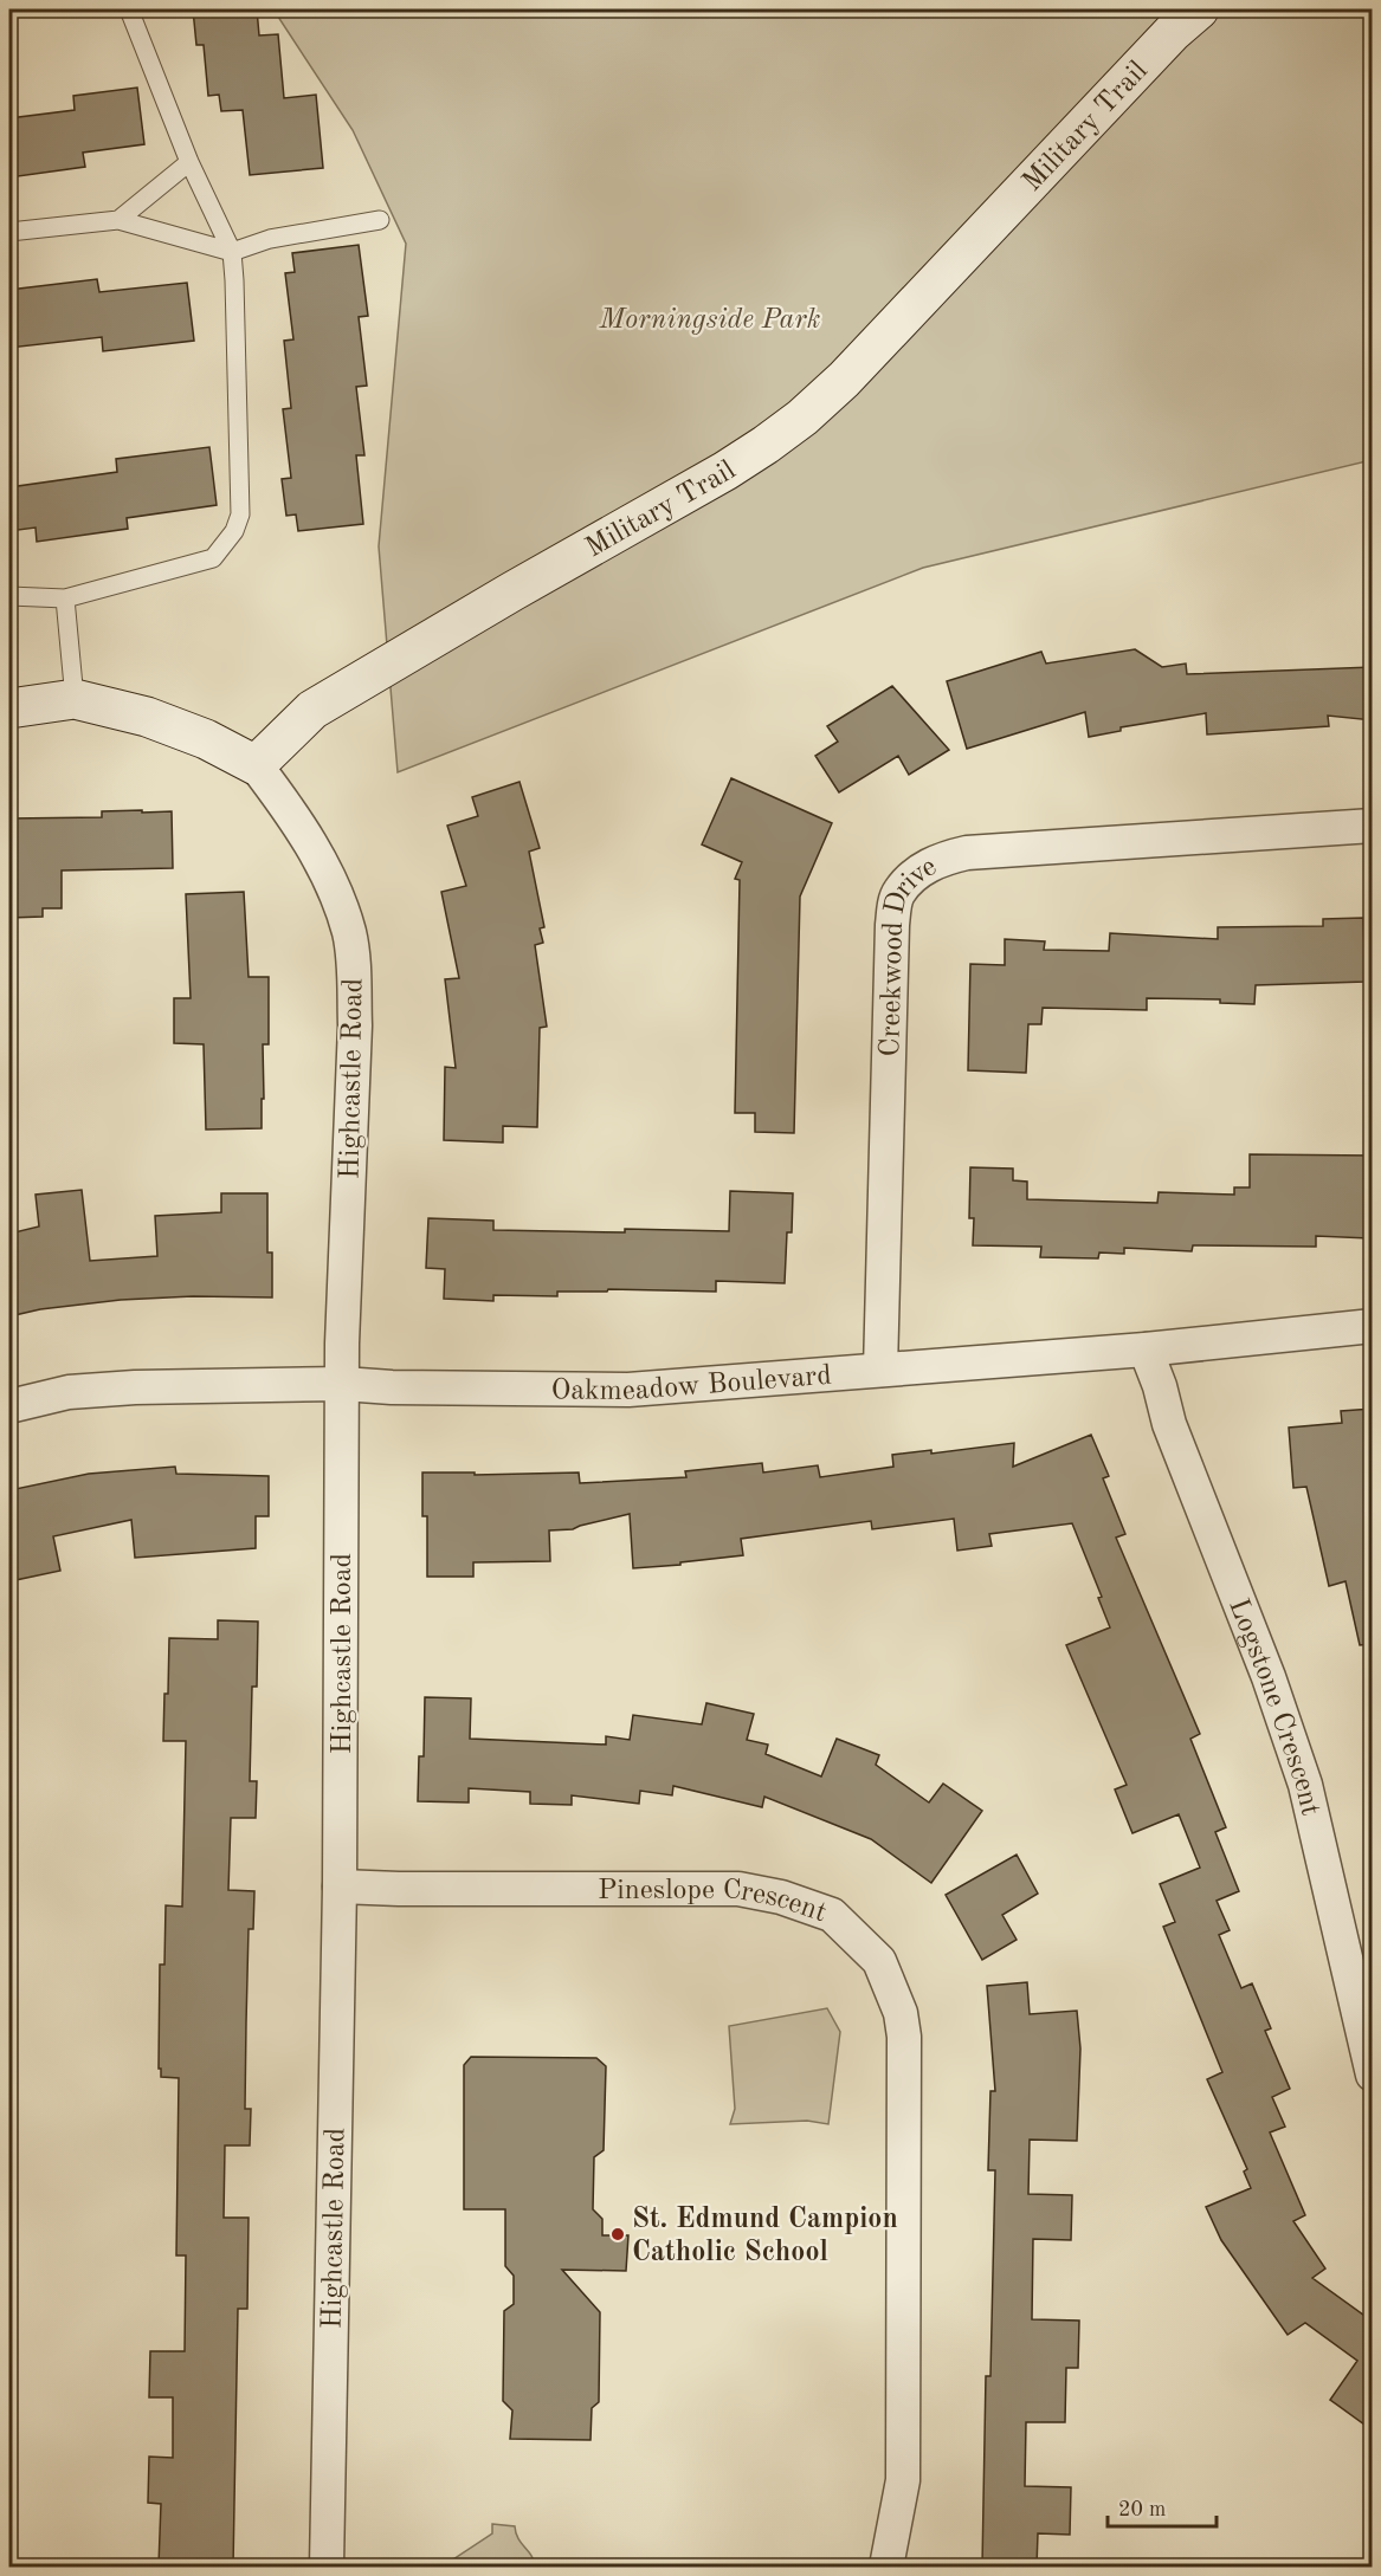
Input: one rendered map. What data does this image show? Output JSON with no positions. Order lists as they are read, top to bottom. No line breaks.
{"streets":{"street":["Military Trail","Creekwood Drive","Highcastle Road","Oakmeadow Boulevard","Logstone Crescent","Pineslope Crescent"]},"crossings":[["Military Trail","Highcastle Road"],["Creekwood Drive","Oakmeadow Boulevard"],["Highcastle Road","Oakmeadow Boulevard"],["Highcastle Road","Pineslope Crescent"],["Oakmeadow Boulevard","Logstone Crescent"]],"parks":["Morningside Park"],"places":["St. Edmund Campion Catholic School"],"scale_bar":"20 m"}
